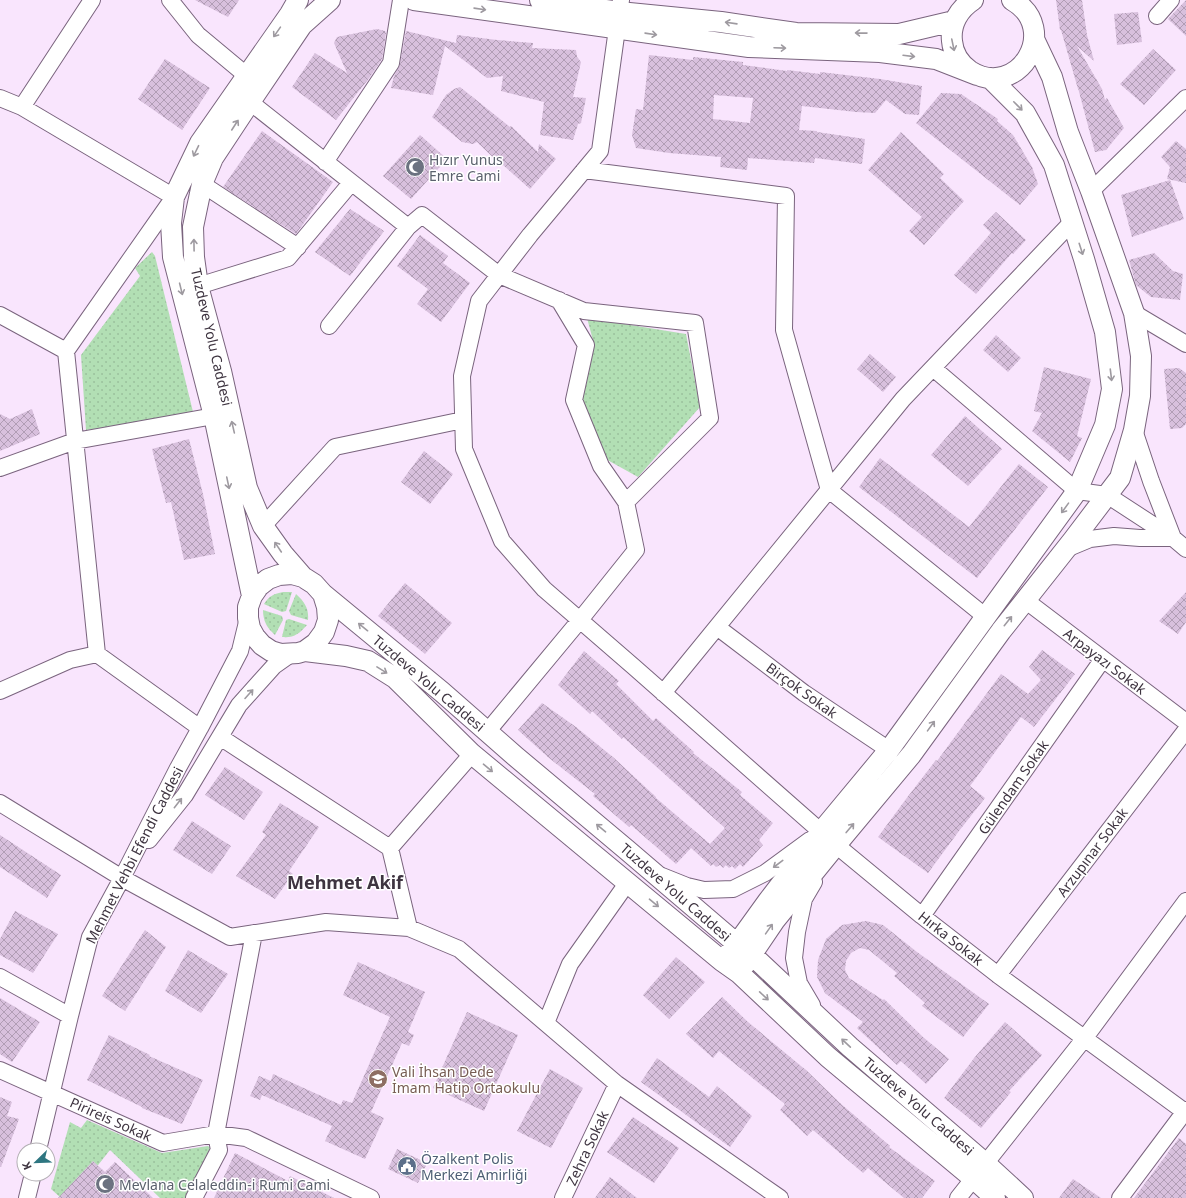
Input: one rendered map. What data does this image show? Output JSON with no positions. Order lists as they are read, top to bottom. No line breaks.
{"streets":{"main road":["Tuzdeve Yolu Caddesi"],"street":["Arpayazı Sokak","Birçok Sokak","Gülendam Sokak","Arzupınar Sokak","Mehmet Vehbi Efendi Caddesi","Hırka Sokak","Pirireis Sokak","Zehra Sokak"]},"crossings":[["Tuzdeve Yolu Caddesi","Mehmet Vehbi Efendi Caddesi"],["Arpayazı Sokak","Gülendam Sokak"],["Gülendam Sokak","Hırka Sokak"],["Arzupınar Sokak","Hırka Sokak"],["Mehmet Vehbi Efendi Caddesi","Pirireis Sokak"]],"districts":["Mehmet Akif"],"places":{"mosque":["Hızır Yunus Emre Cami","Mevlana Celaleddin-i Rumi Cami"],"school or university":["Vali İhsan Dede İmam Hatip Ortaokulu"],"public building":["Özalkent Polis Merkezi Amirliği"]},"north":"bottom left"}
